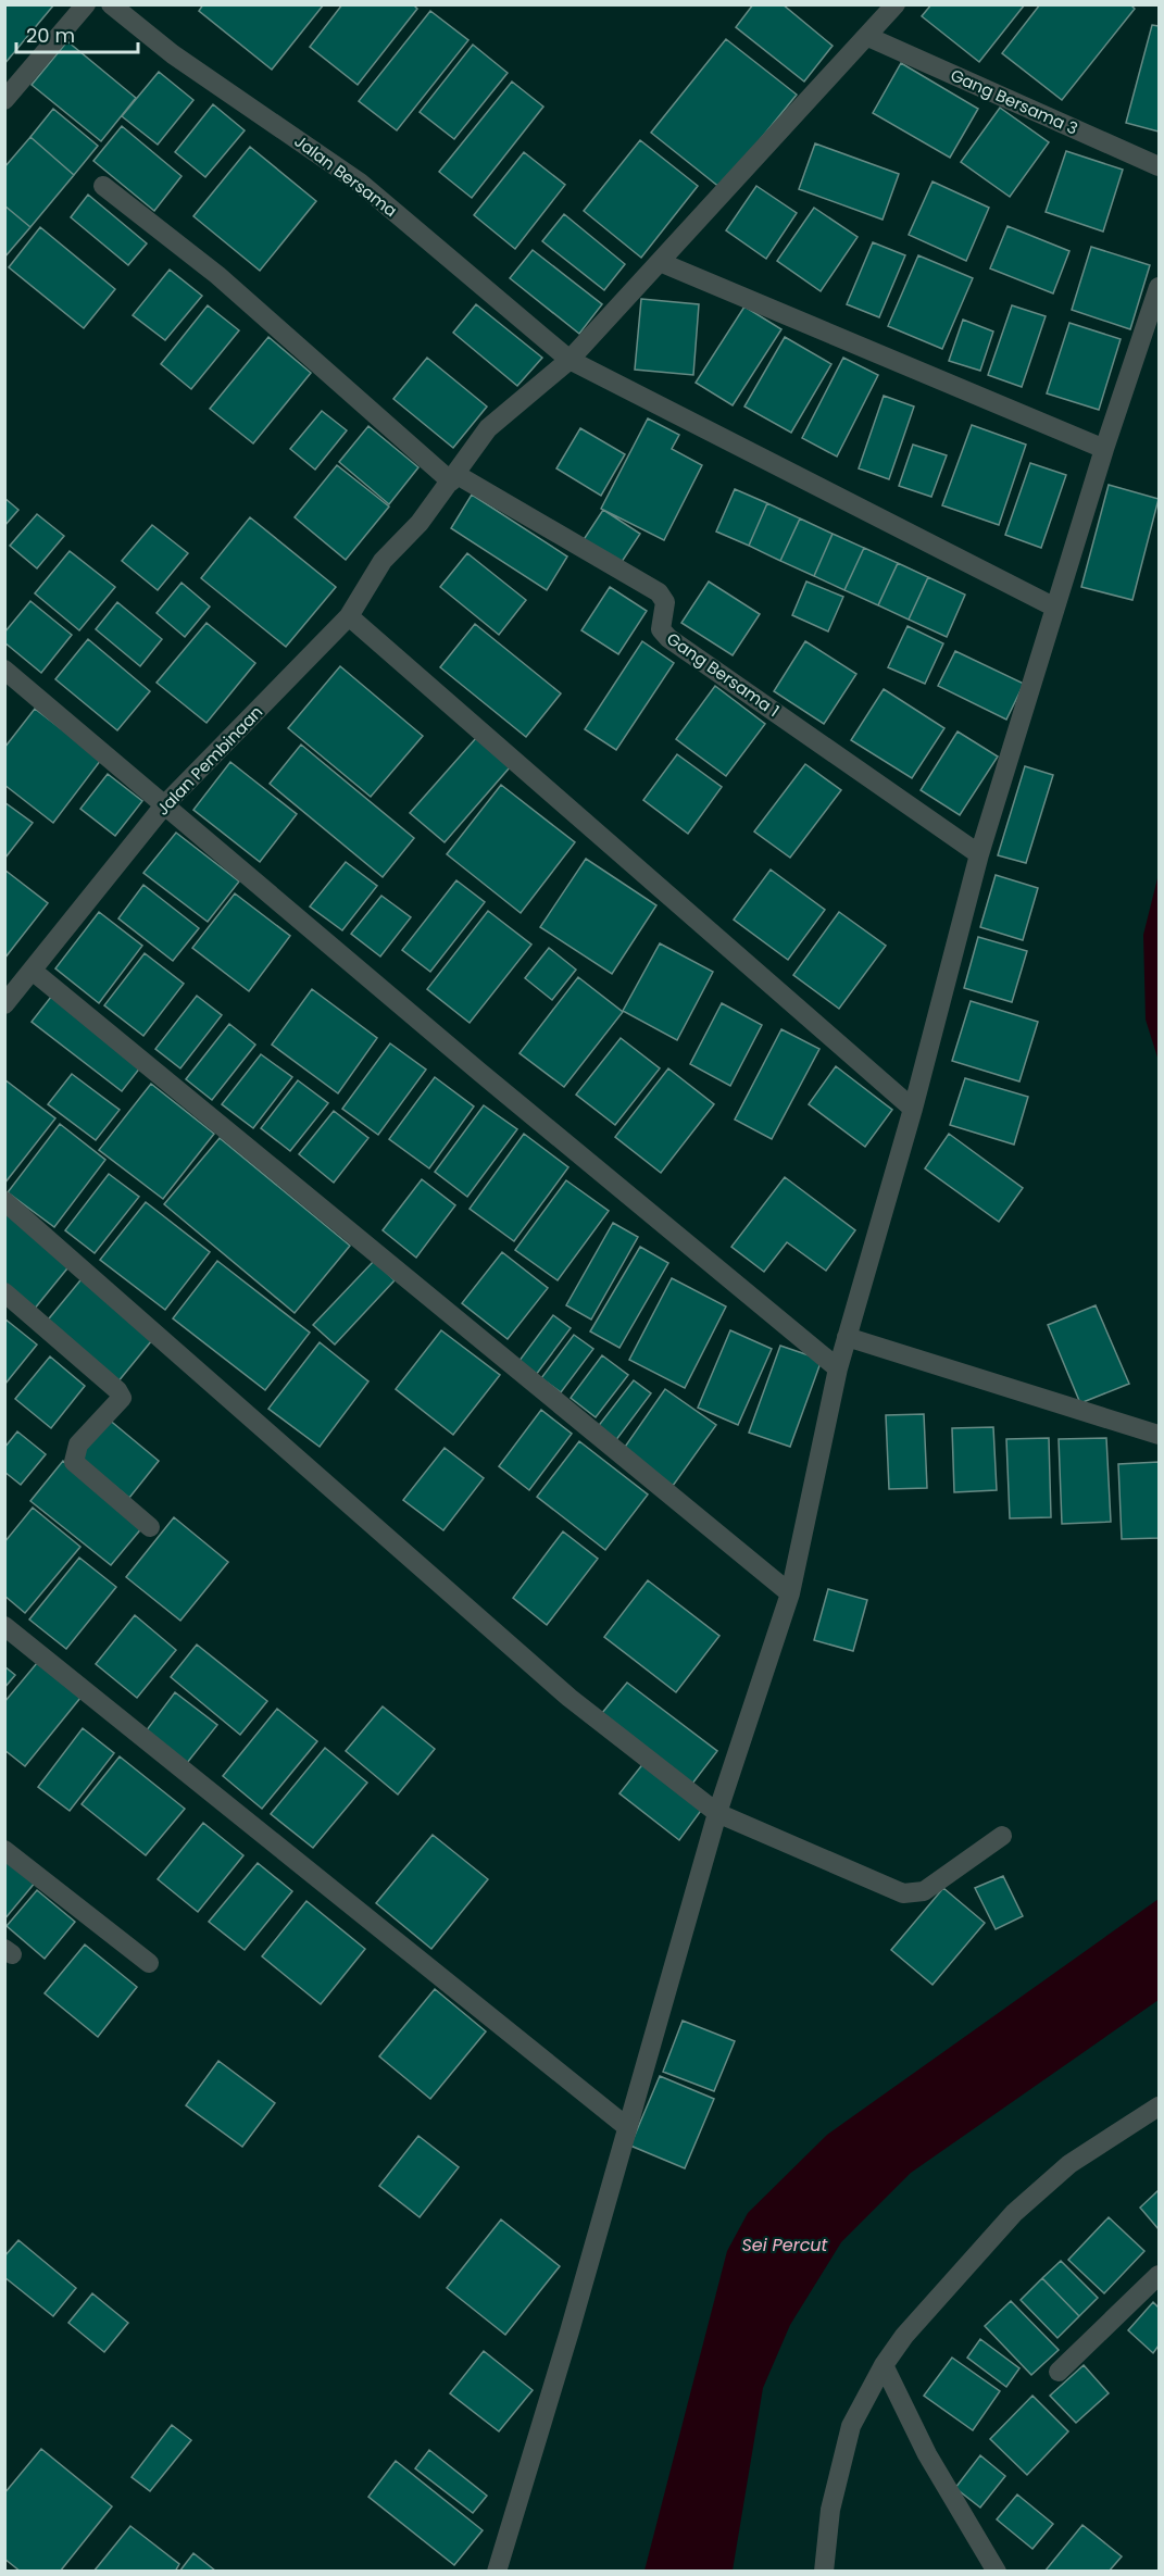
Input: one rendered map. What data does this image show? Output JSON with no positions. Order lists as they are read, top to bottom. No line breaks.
{"streets":{"street":["Gang Bersama 3","Jalan Bersama","Gang Bersama 1","Jalan Pembinaan"]},"crossings":[["Gang Bersama 3","Jalan Pembinaan"],["Jalan Bersama","Jalan Pembinaan"],["Gang Bersama 1","Jalan Pembinaan"]],"water":["Sei Percut"],"scale_bar":"20 m"}
